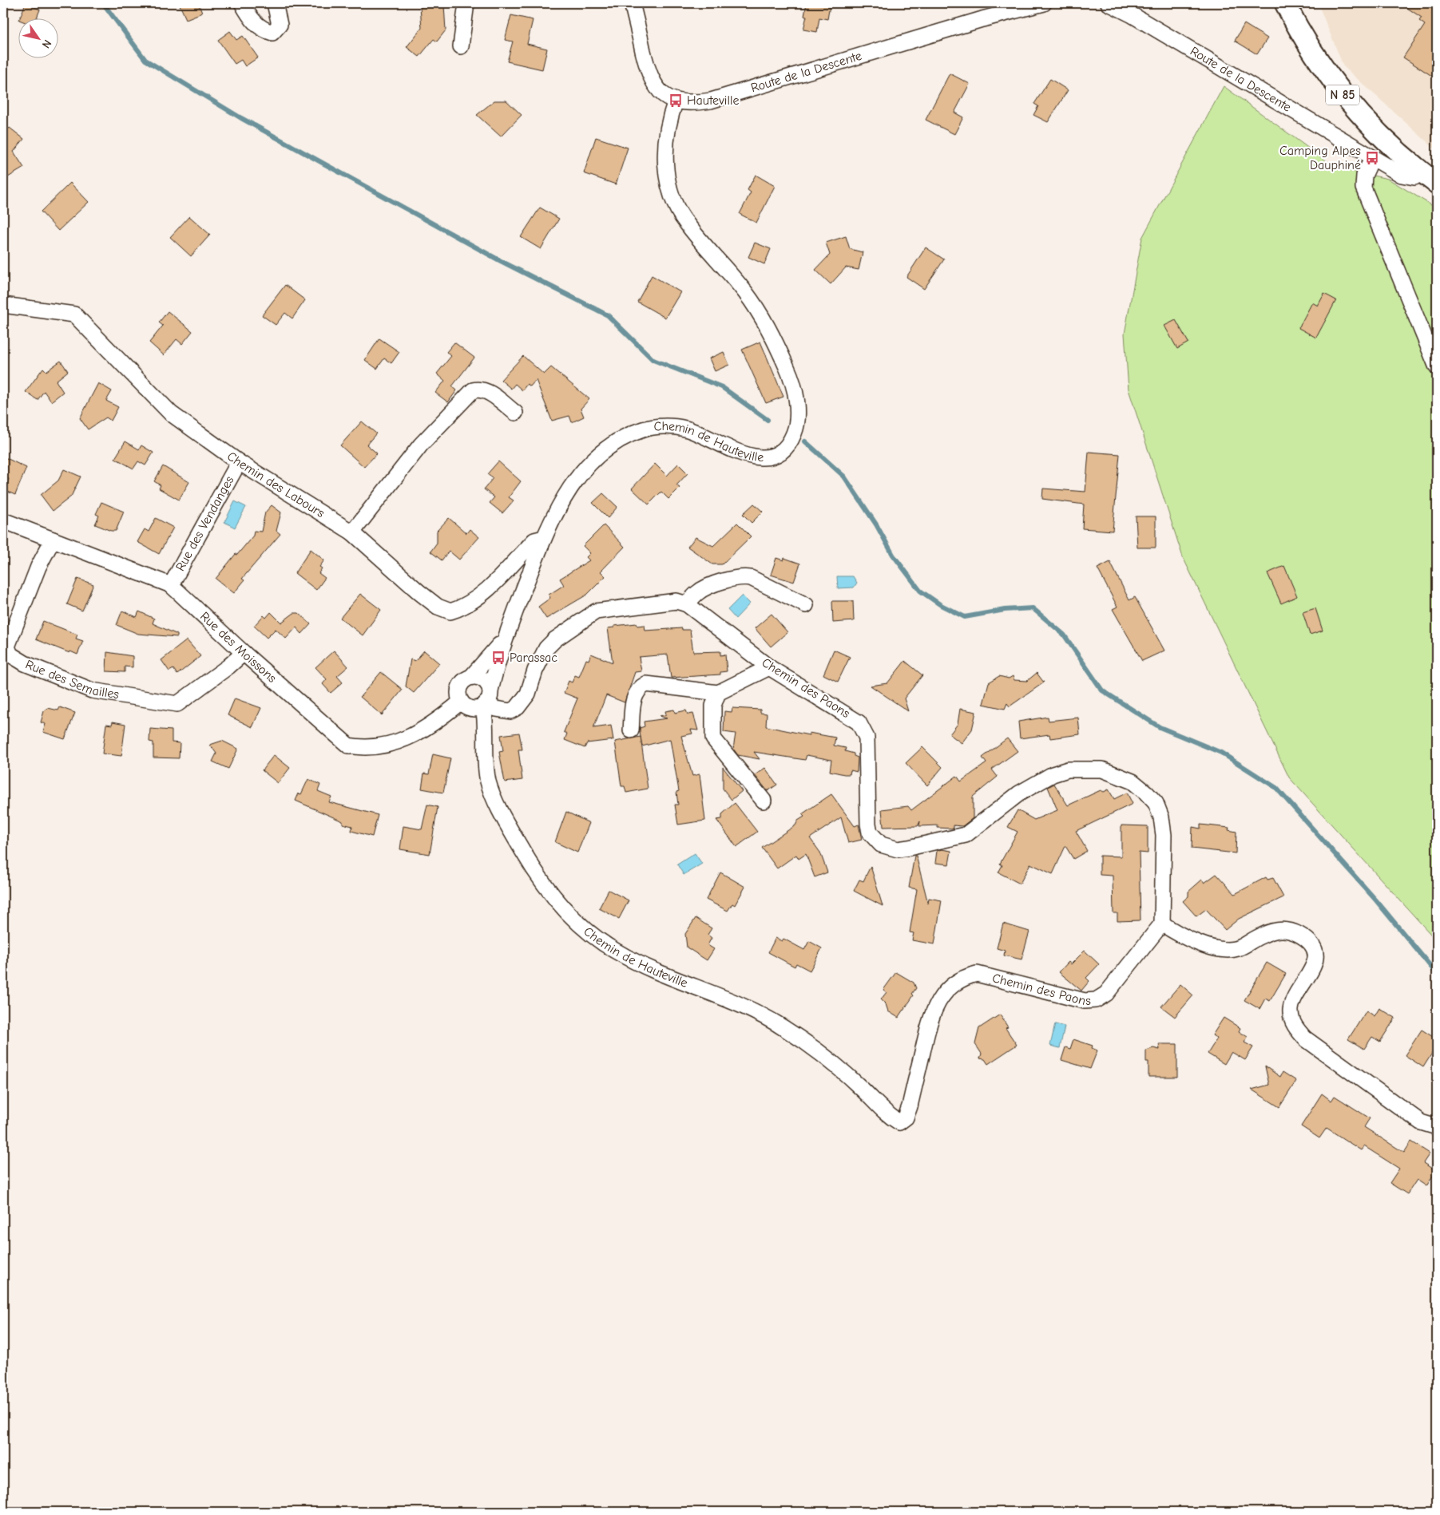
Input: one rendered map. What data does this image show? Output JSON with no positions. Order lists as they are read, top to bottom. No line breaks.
{"streets":{"main road":["N 85"],"street":["Route de la Descente","Chemin de Hauteville","Chemin des Labours","Rue des Vendanges","Rue des Moissons","Rue des Semailles","Chemin des Paons"]},"crossings":[["Route de la Descente","N 85"],["Route de la Descente","Chemin de Hauteville"],["Chemin de Hauteville","Chemin des Labours"],["Chemin de Hauteville","Rue des Moissons"],["Chemin de Hauteville","Chemin des Paons"],["Chemin des Labours","Rue des Vendanges"],["Rue des Vendanges","Rue des Moissons"],["Rue des Moissons","Rue des Semailles"]],"places":{"bus stop":["Hauteville","Camping Alpes Dauphiné","Parassac"]},"north":"bottom right"}
